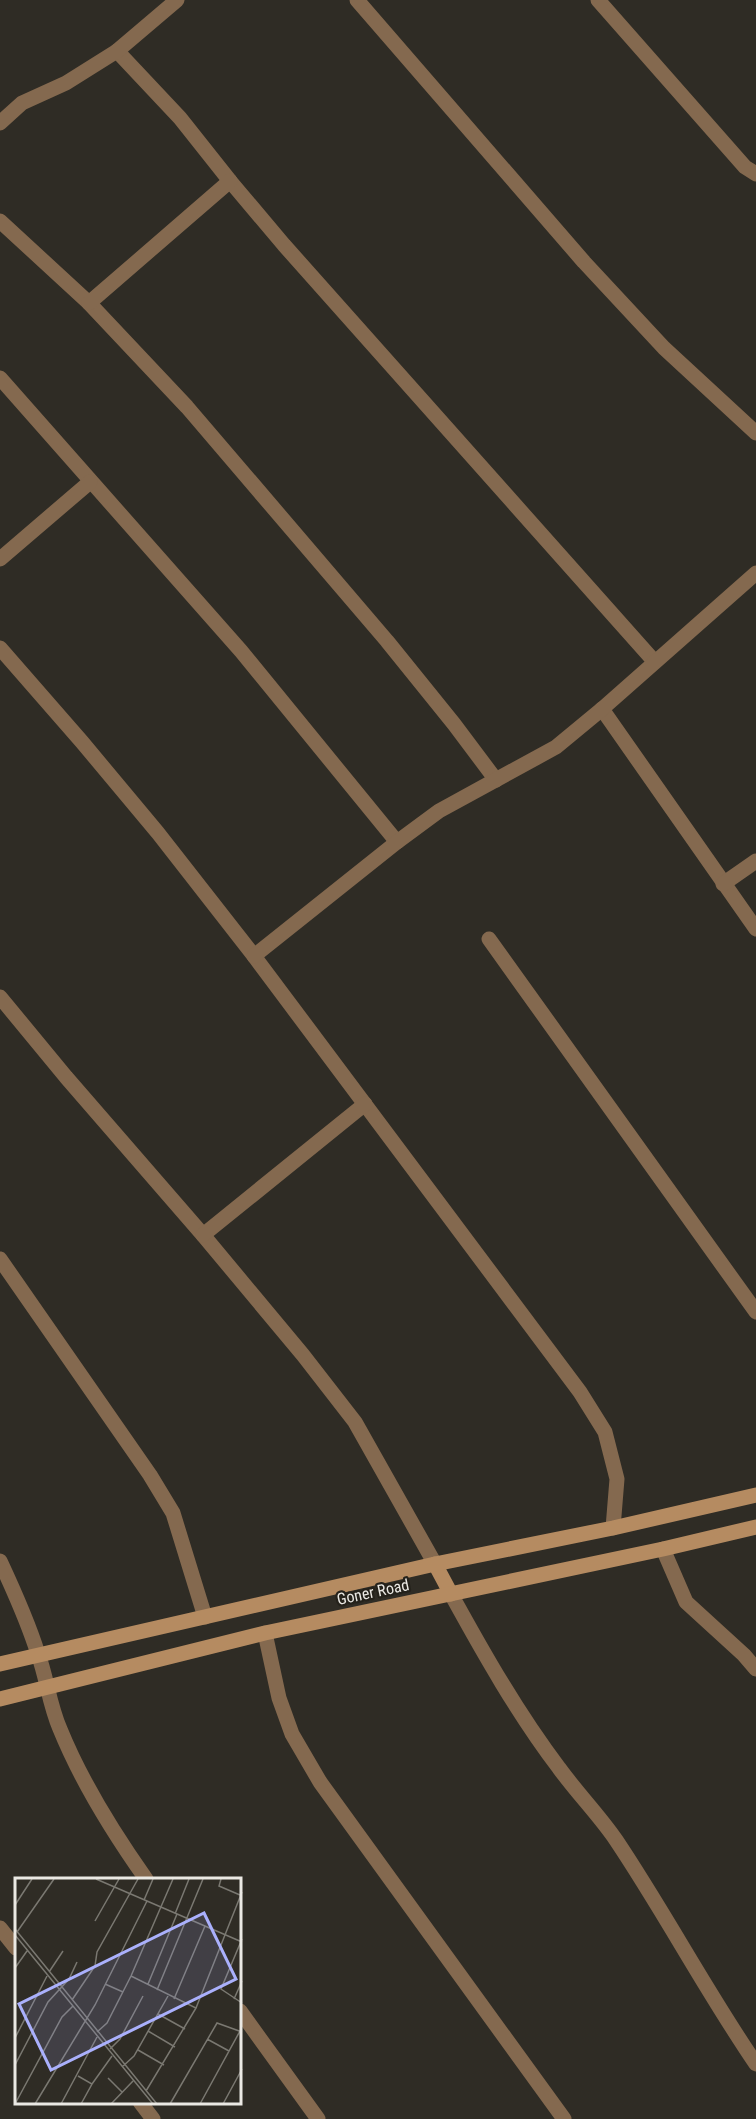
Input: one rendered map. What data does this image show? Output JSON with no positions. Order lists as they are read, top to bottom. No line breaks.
{"streets":{"street":["Goner Road"]}}
